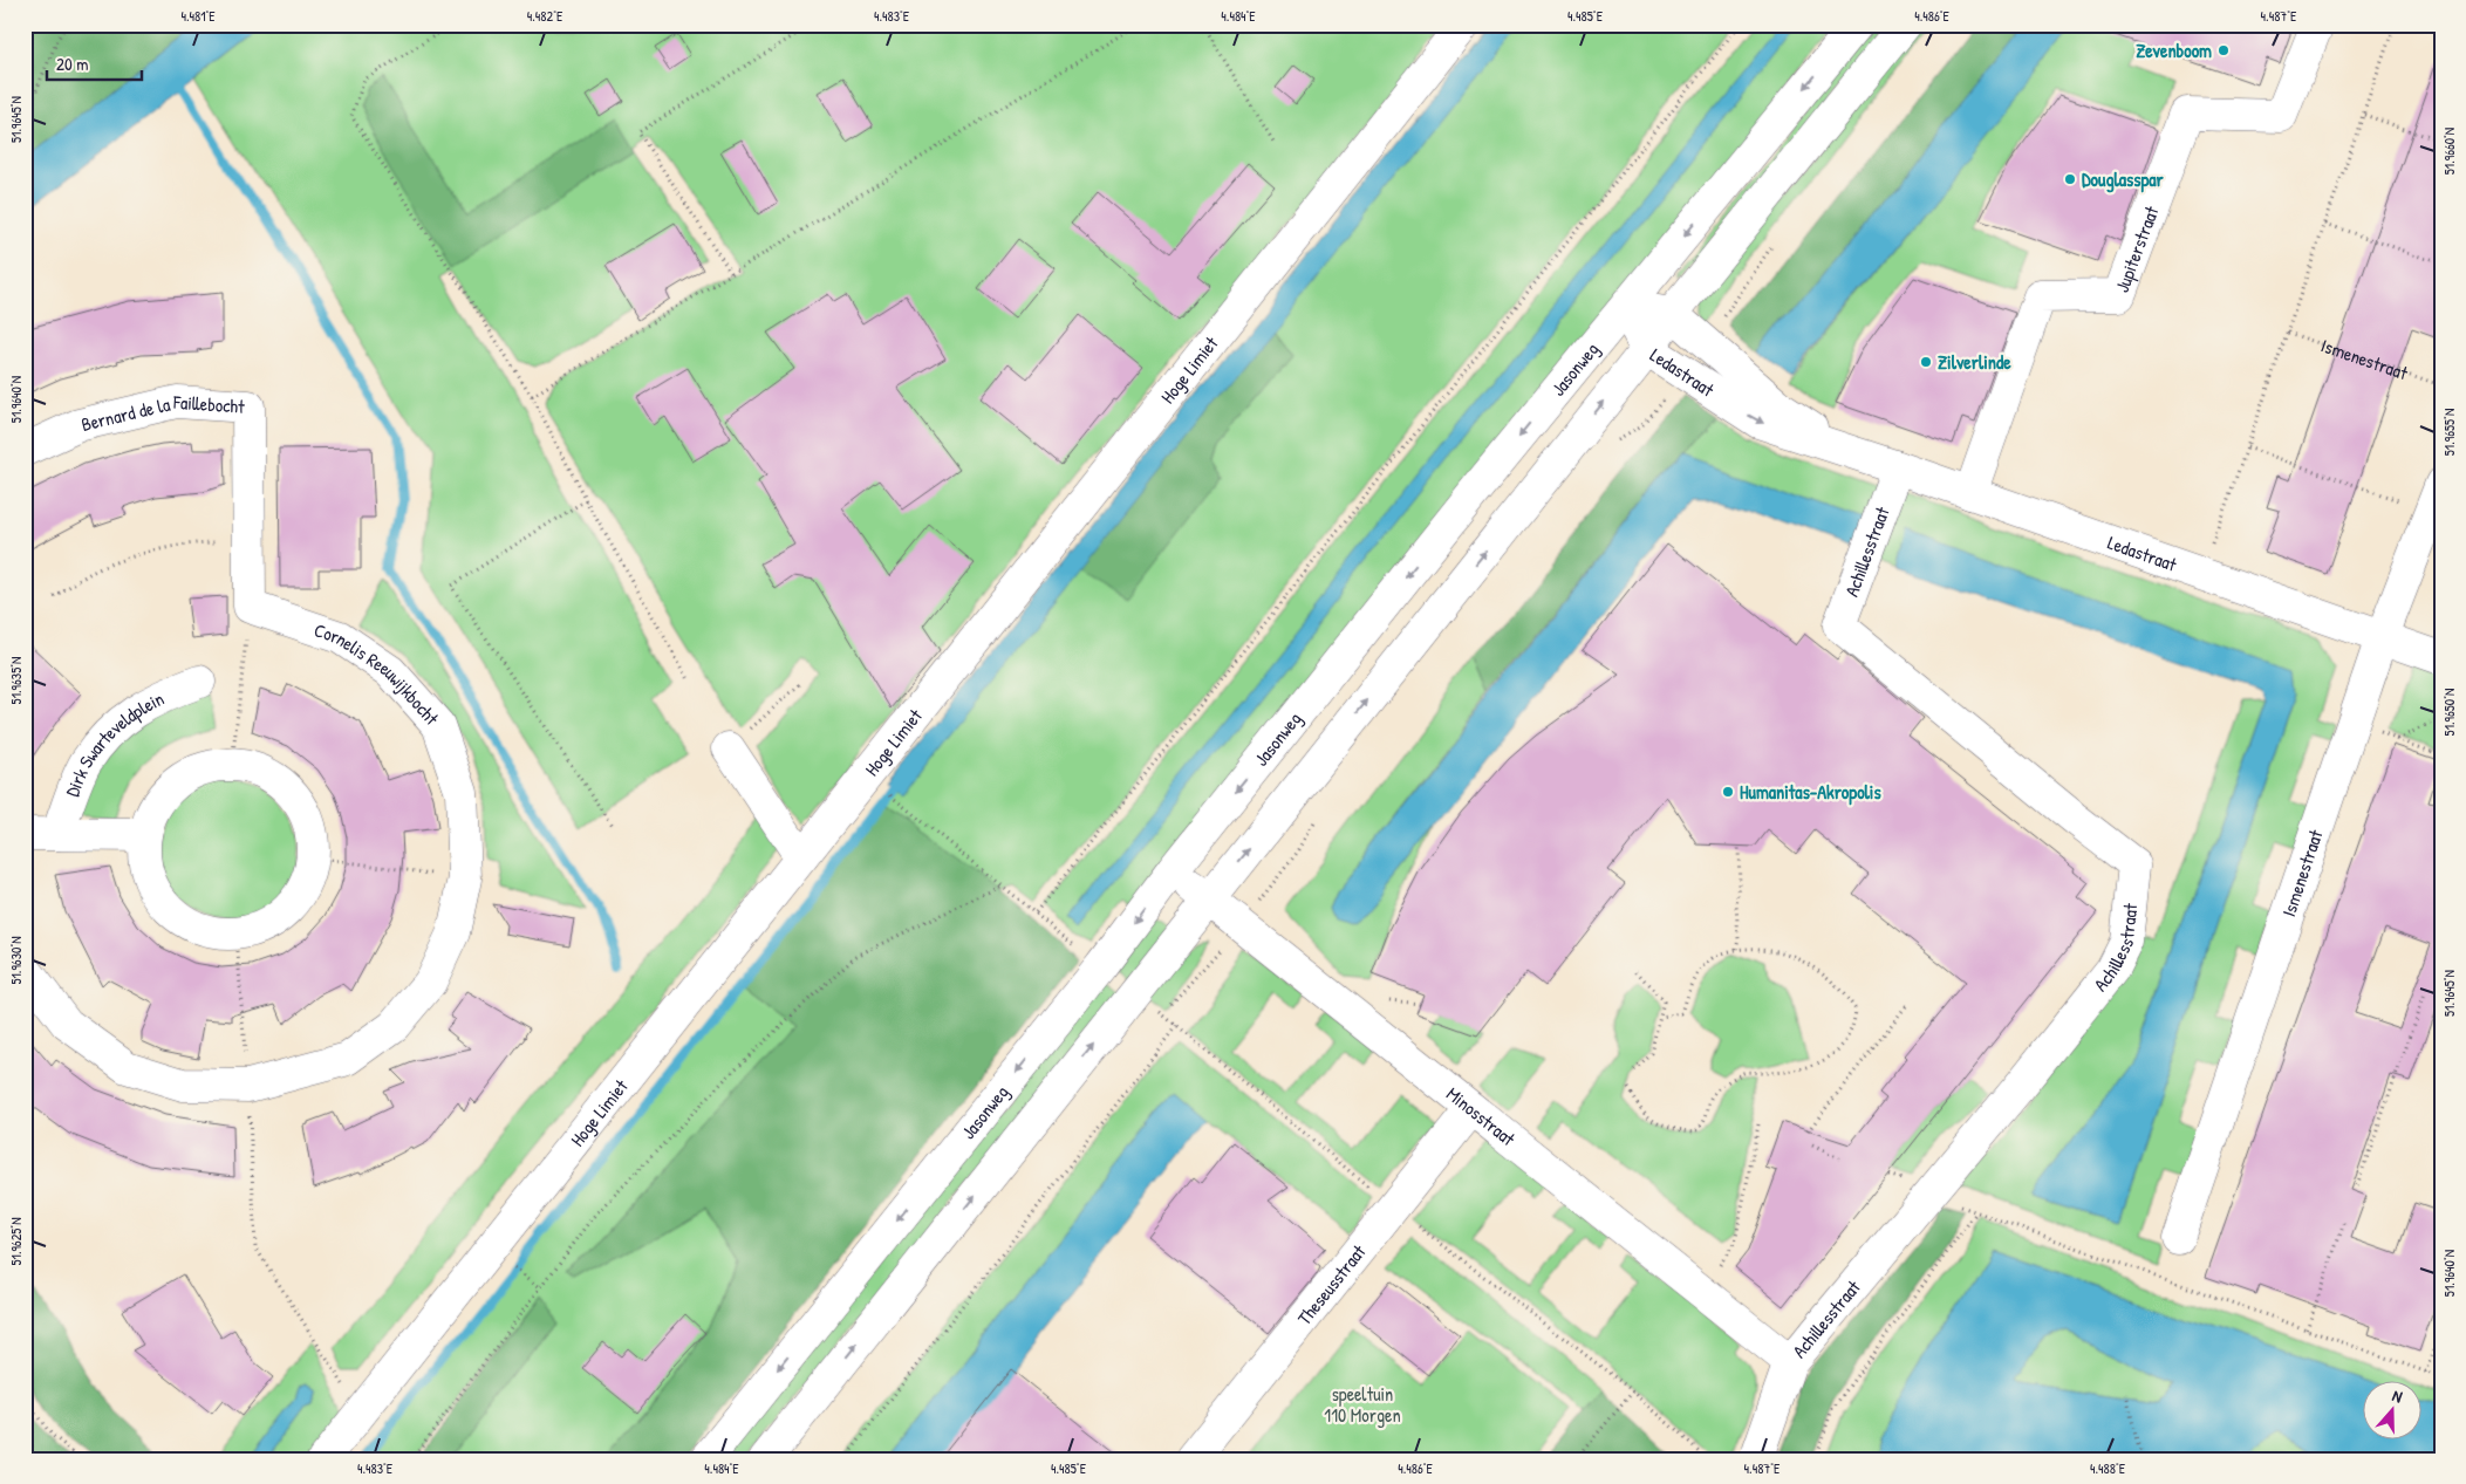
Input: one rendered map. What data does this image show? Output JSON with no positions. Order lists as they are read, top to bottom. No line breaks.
{"streets":{"street":["Jupiterstraat","Ismenestraat","Jasonweg","Hoge Limiet","Ledastraat","Bernard de la Faillebocht","Achillesstraat","Cornelis Reeuwijkbocht","Dirk Swarteveldplein","Minosstraat","Theseusstraat"]},"crossings":[["Jupiterstraat","Ledastraat"],["Ismenestraat","Ledastraat"],["Jasonweg","Ledastraat"],["Jasonweg","Minosstraat"],["Ledastraat","Achillesstraat"],["Bernard de la Faillebocht","Cornelis Reeuwijkbocht"],["Achillesstraat","Minosstraat"],["Minosstraat","Theseusstraat"]],"parks":["speeltuin 110 Morgen"],"places":["Zevenboom","Douglasspar","Zilverlinde","Humanitas-Akropolis"],"scale_bar":"20 m","north":"top","coordinates":["4.481°E","4.482°E","4.483°E","4.484°E","4.485°E","4.486°E","4.487°E","51.9645°N","51.9660°N","51.9640°N","51.9655°N","51.9635°N","51.9650°N","51.9630°N","51.9625°N","4.488°E"]}
